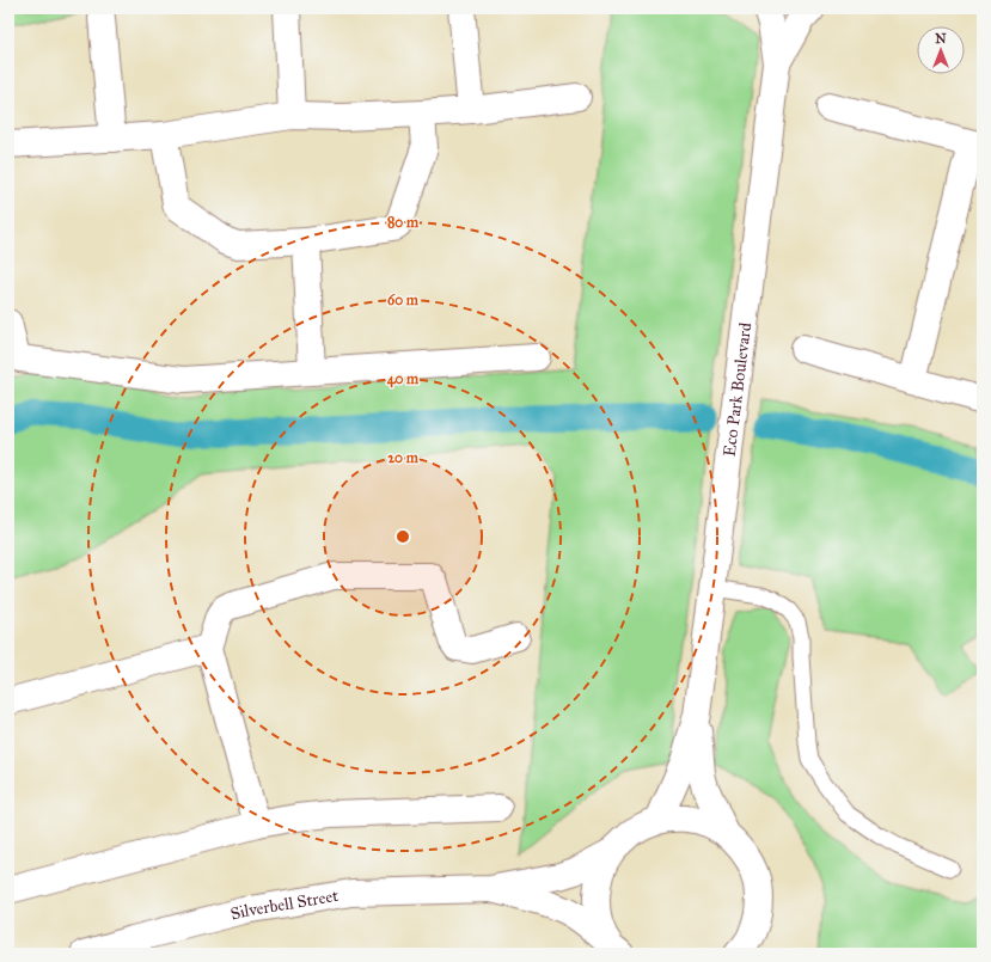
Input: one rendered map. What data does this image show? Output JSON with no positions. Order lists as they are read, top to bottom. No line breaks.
{"streets":{"street":["Eco Park Boulevard","Silverbell Street"]},"north":"top","rings":["80 m","60 m","40 m","20 m"]}
